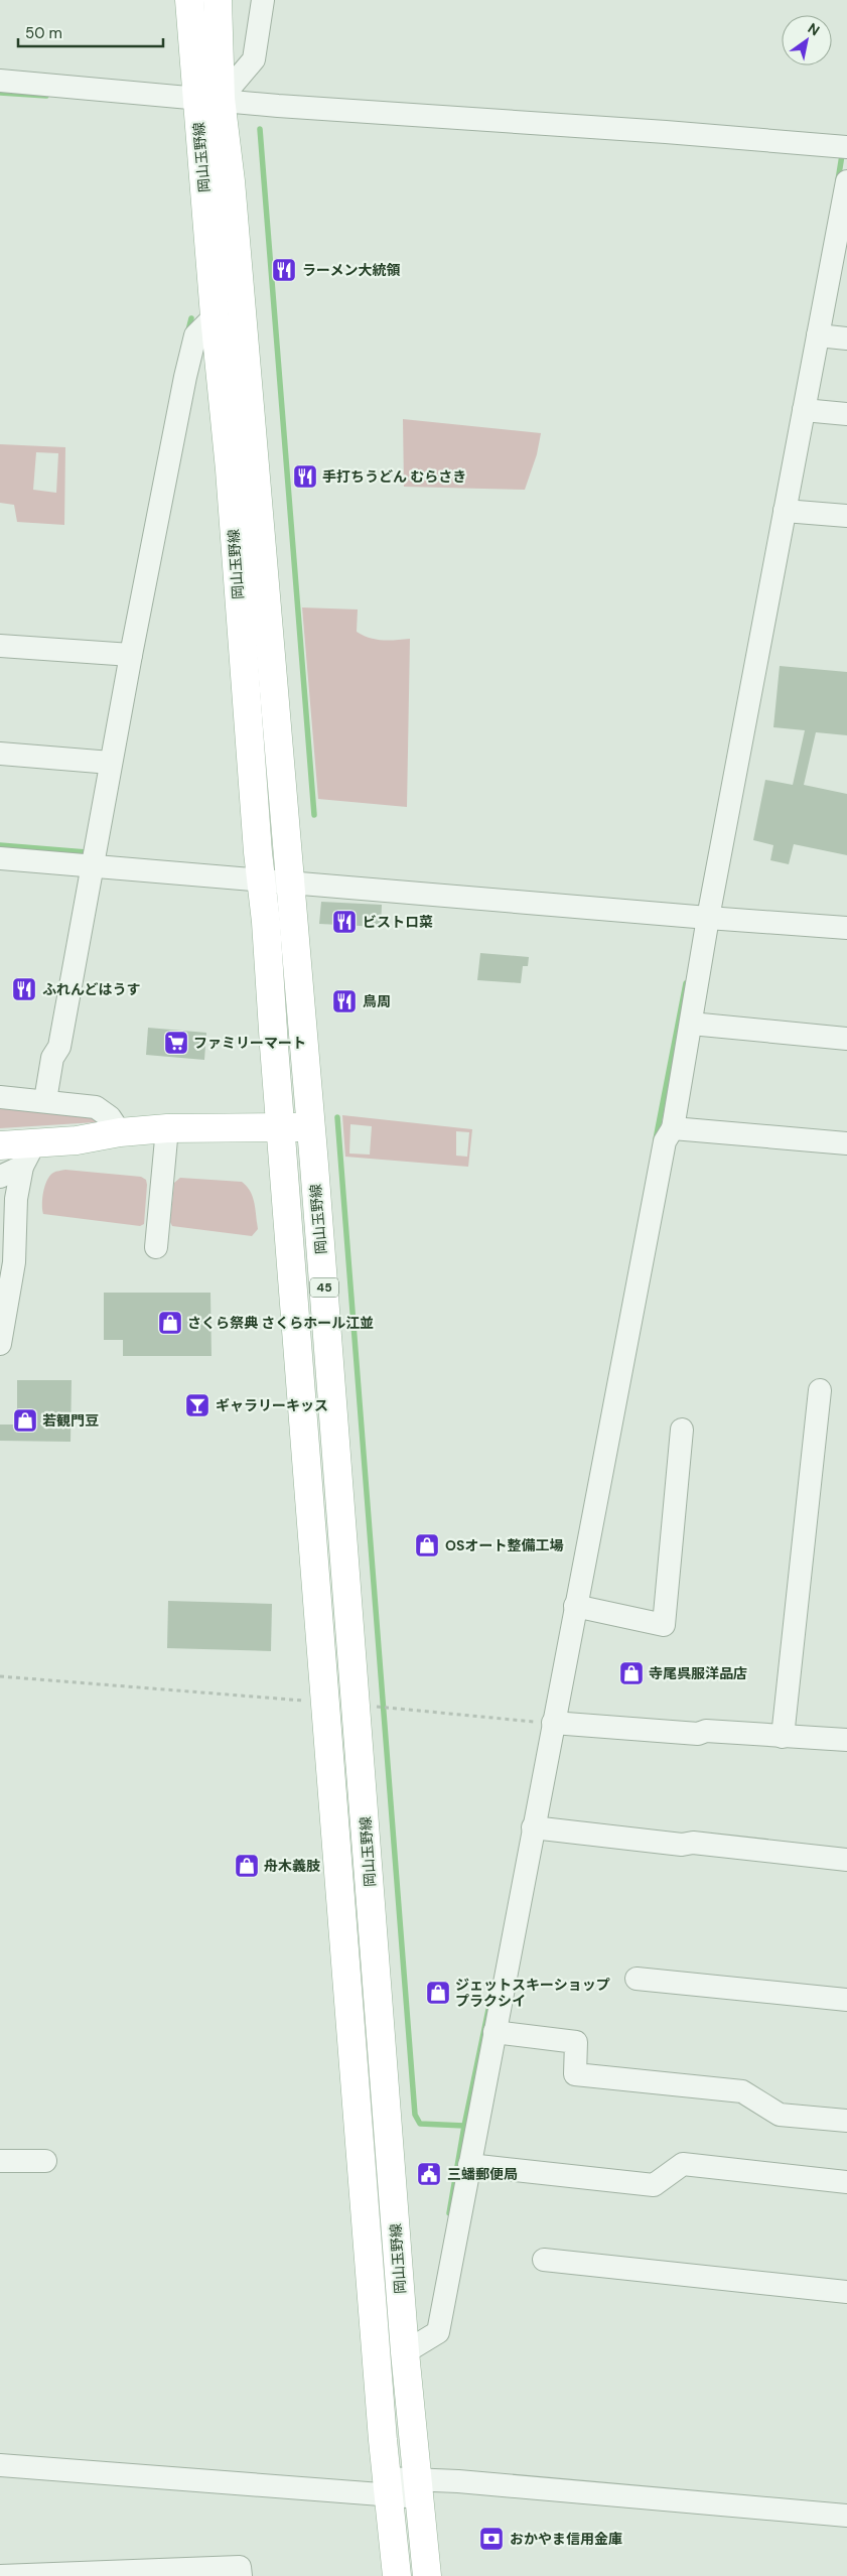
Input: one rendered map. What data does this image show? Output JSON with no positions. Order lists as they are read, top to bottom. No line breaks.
{"streets":{"main road":["岡山玉野線","45"]},"places":{"restaurant":["ラーメン大統領","手打ちうどん むらさき","ビストロ菜","ふれんどはうす","鳥周"],"supermarket":["ファミリーマート"],"shop":["さくら祭典 さくらホール江並","若観門豆","OSオート整備工場","寺尾呉服洋品店","舟木義肢","ジェットスキーショップ プラクシイ"],"bar":["ギャラリーキッス"],"public building":["三蟠郵便局"],"bank":["おかやま信用金庫"]},"scale_bar":"50 m","north":"top right"}
